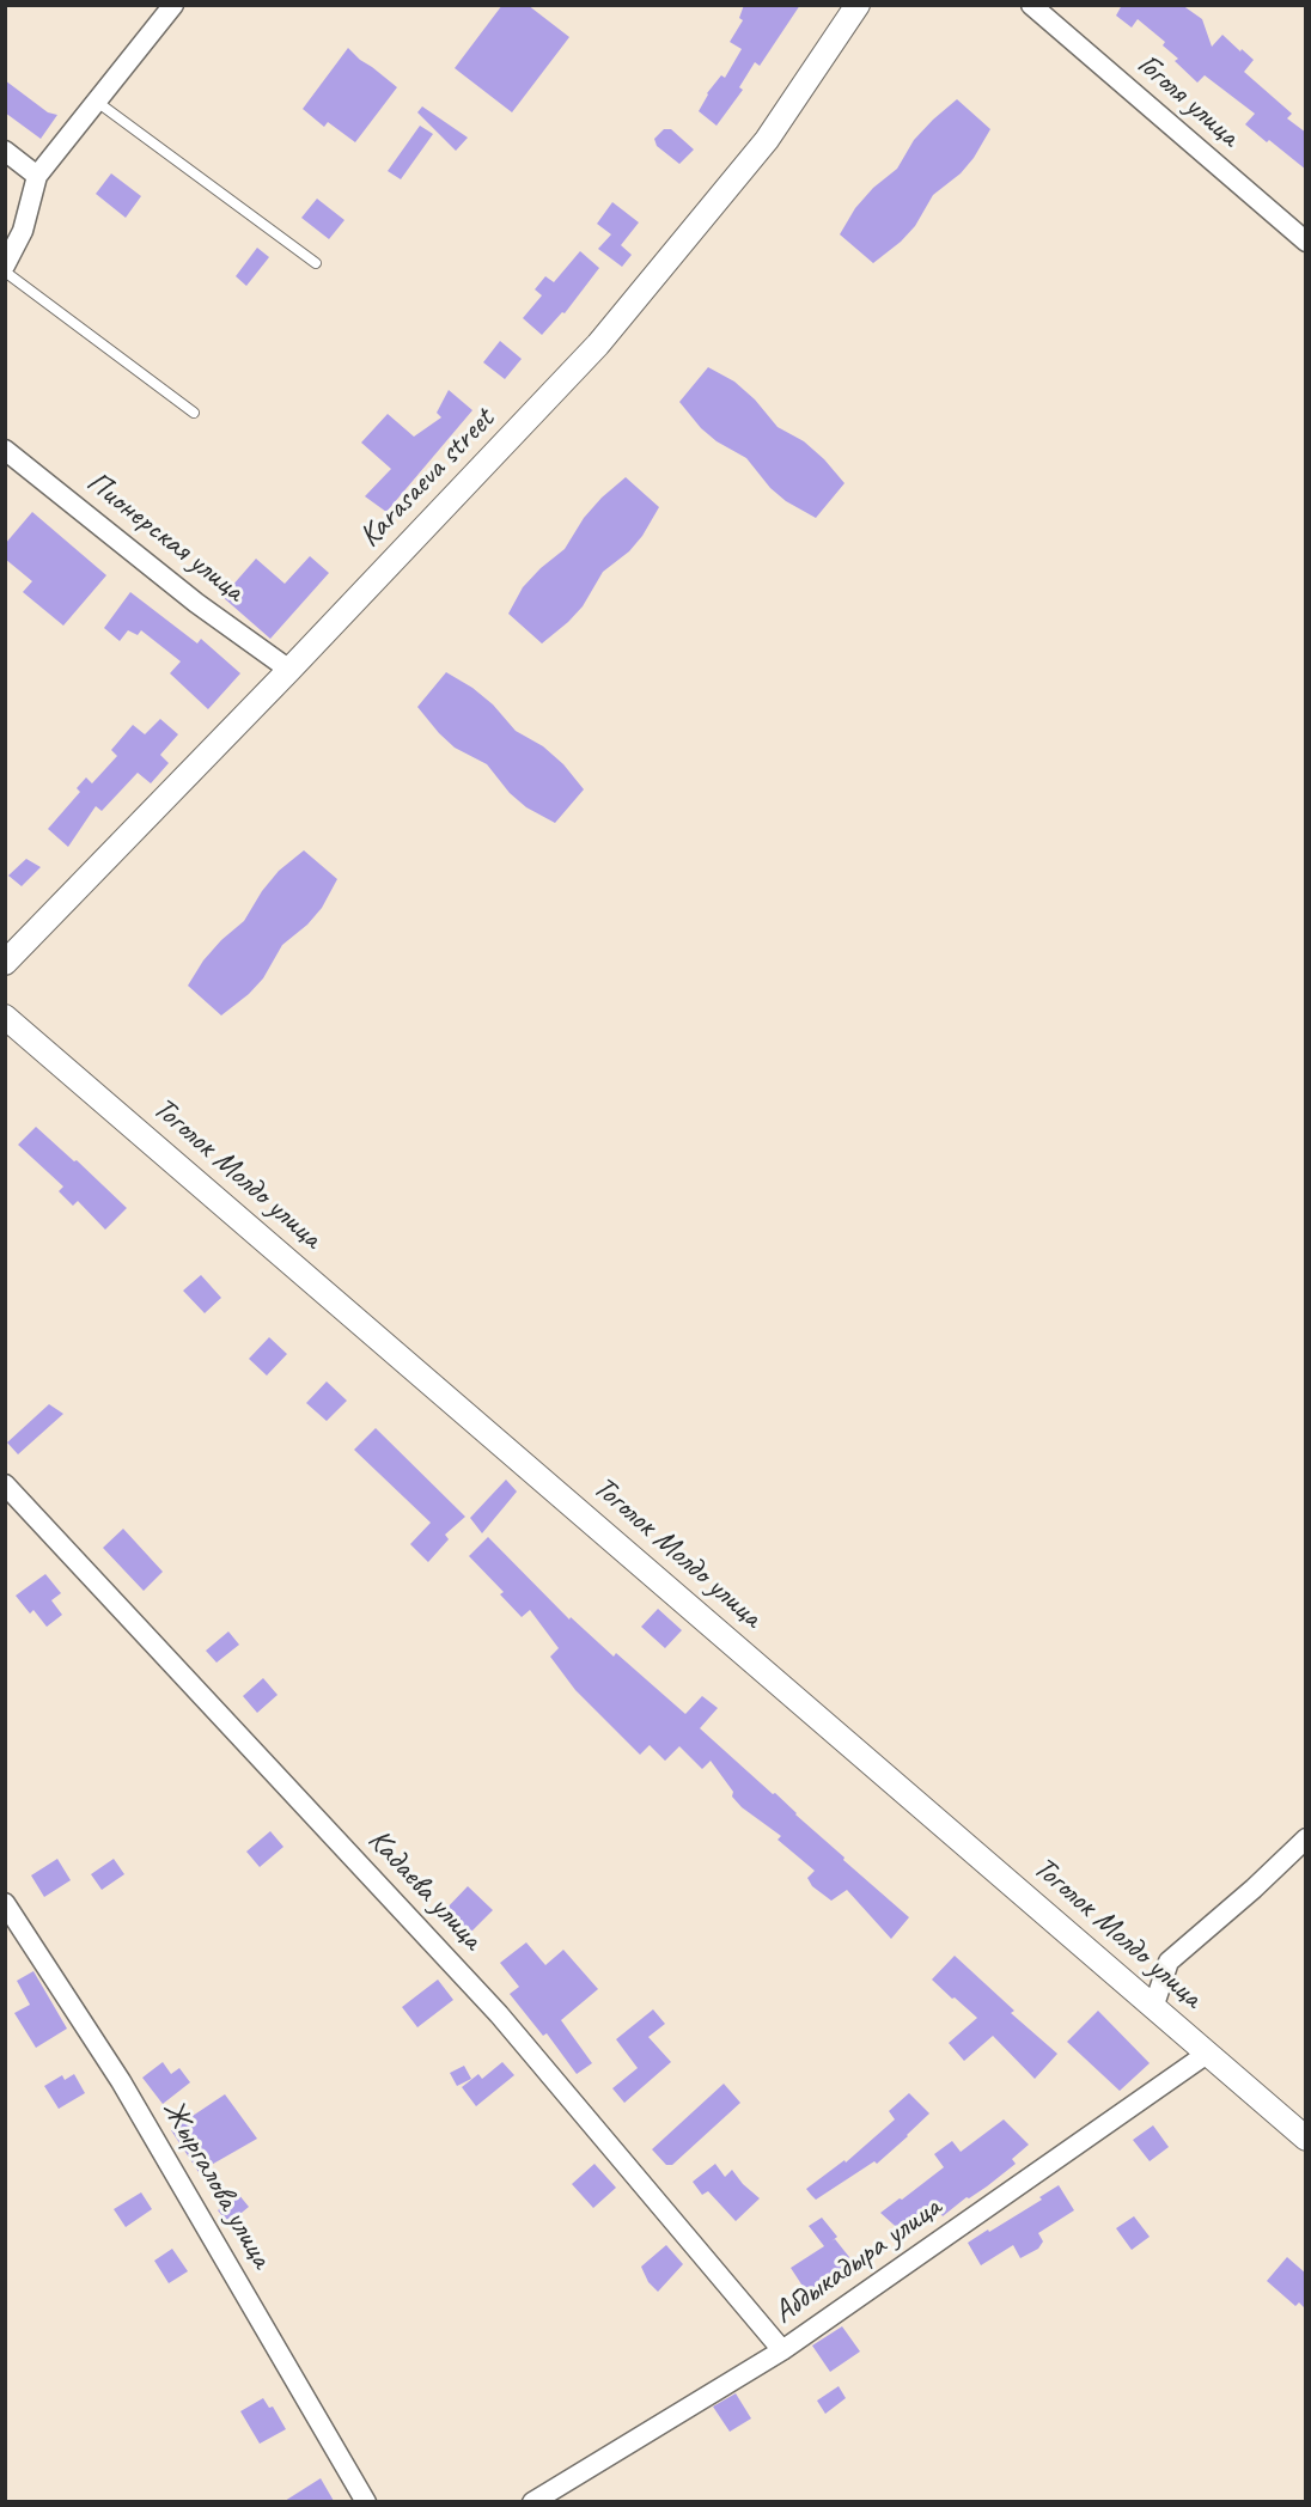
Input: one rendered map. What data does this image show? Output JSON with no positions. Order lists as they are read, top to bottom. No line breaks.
{"streets":{"street":["Гоголя улица","Karasaeva street","Пионерская улица","Тоголок Молдо улица","Кадаева улица","Жыргалова улица","Абдыкадыра улица"]},"crossings":[["Karasaeva street","Пионерская улица"],["Тоголок Молдо улица","Абдыкадыра улица"],["Кадаева улица","Абдыкадыра улица"]]}
